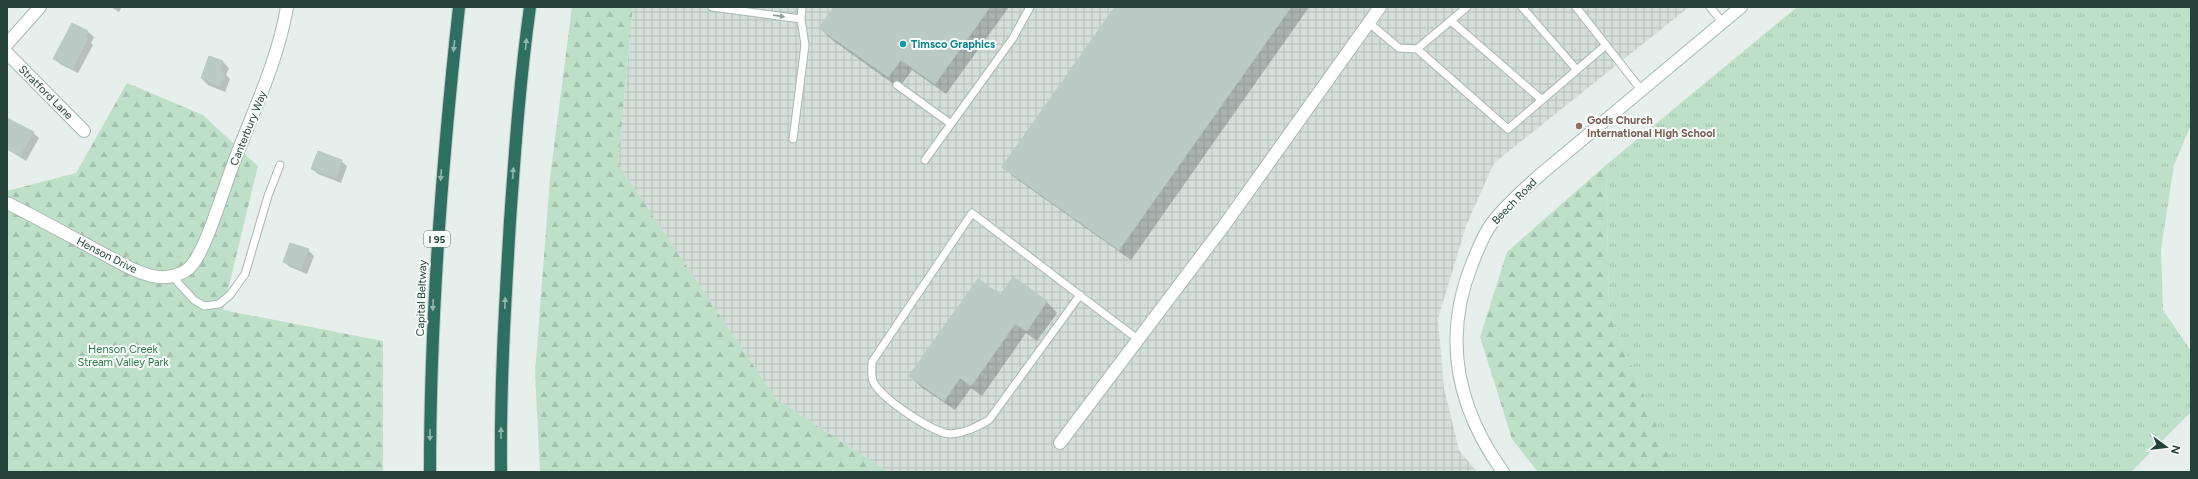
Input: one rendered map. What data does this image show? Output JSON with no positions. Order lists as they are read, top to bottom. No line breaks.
{"streets":{"highway":["I 95","Capital Beltway"],"street":["Stratford Lane","Canterbury Way","Beech Road","Henson Drive"]},"crossings":[["Canterbury Way","Henson Drive"]],"parks":["Henson Creek Stream Valley Park"],"places":["Timsco Graphics","Gods Church International High School"],"north":"right"}
